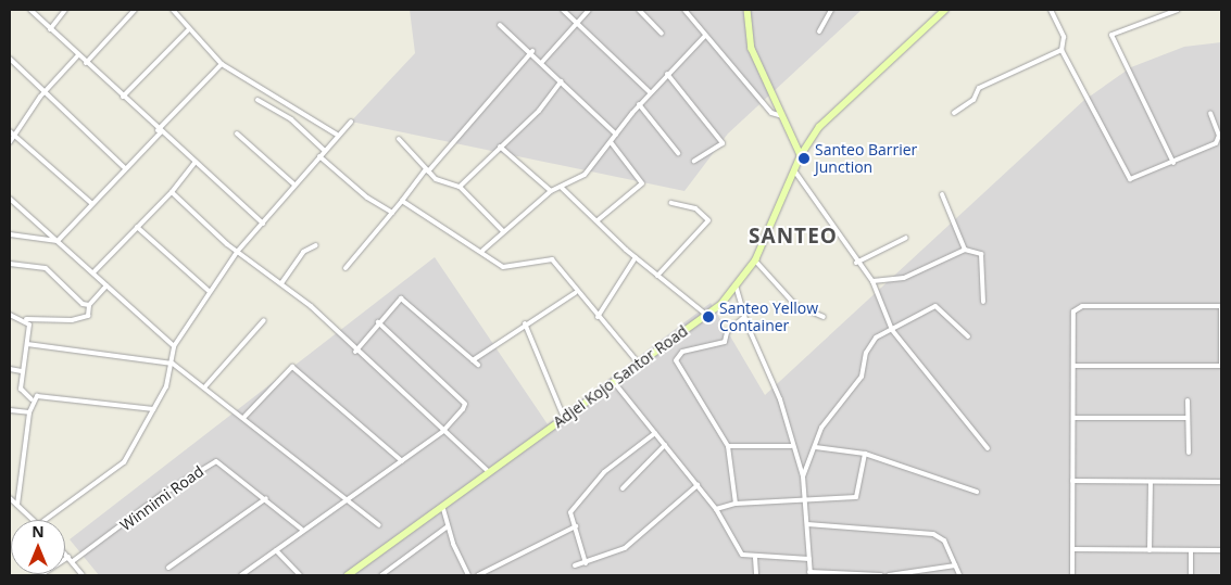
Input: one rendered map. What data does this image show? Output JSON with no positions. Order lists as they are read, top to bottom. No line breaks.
{"streets":{"street":["Adjei Kojo Santor Road","Winnimi Road"]},"districts":["SANTEO"],"places":["Santeo Barrier Junction","Santeo Yellow Container"],"north":"top"}
